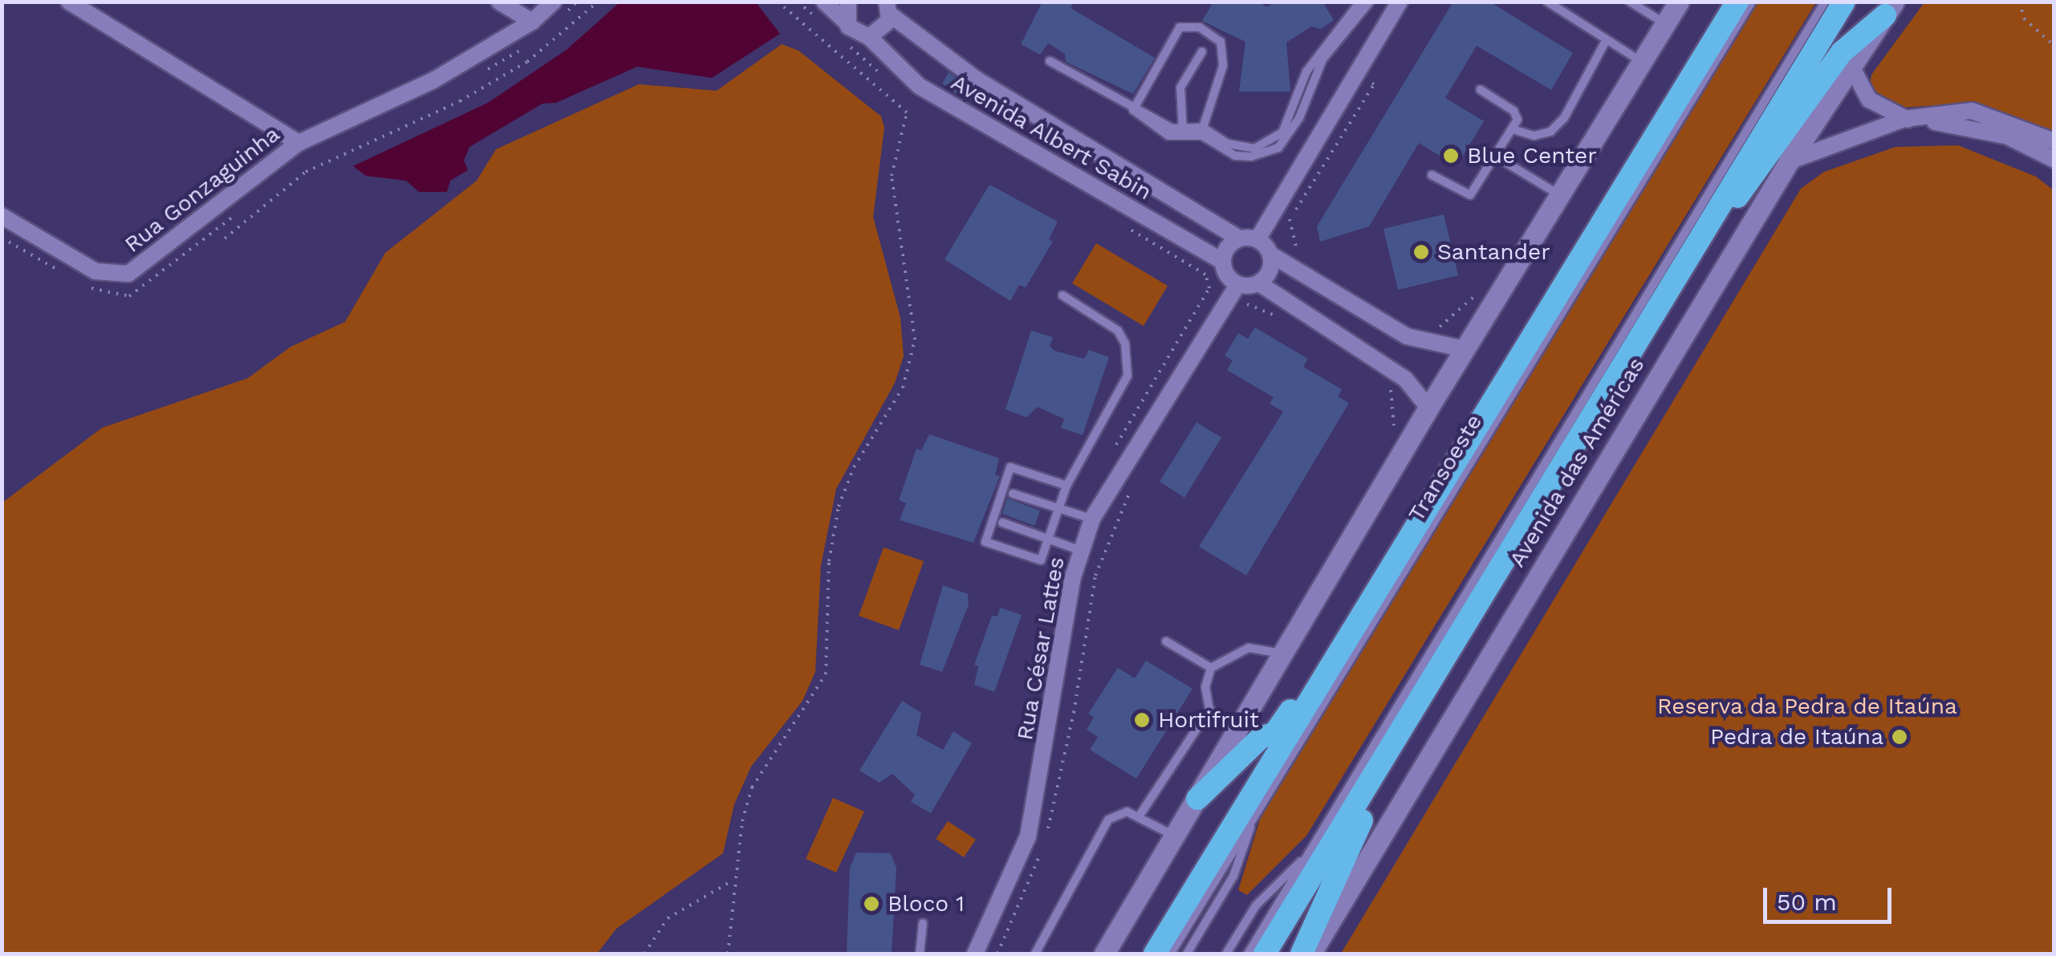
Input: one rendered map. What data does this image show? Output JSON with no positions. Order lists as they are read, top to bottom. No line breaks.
{"streets":{"highway":["Avenida das Américas"],"street":["Avenida Albert Sabin","Rua Gonzaguinha","Rua César Lattes"],"lane":["Transoeste"]},"crossings":[["Avenida Albert Sabin","Rua César Lattes"]],"parks":["Reserva da Pedra de Itaúna"],"places":["Blue Center","Santander","Hortifruit","Pedra de Itaúna","Bloco 1"],"scale_bar":"50 m"}
